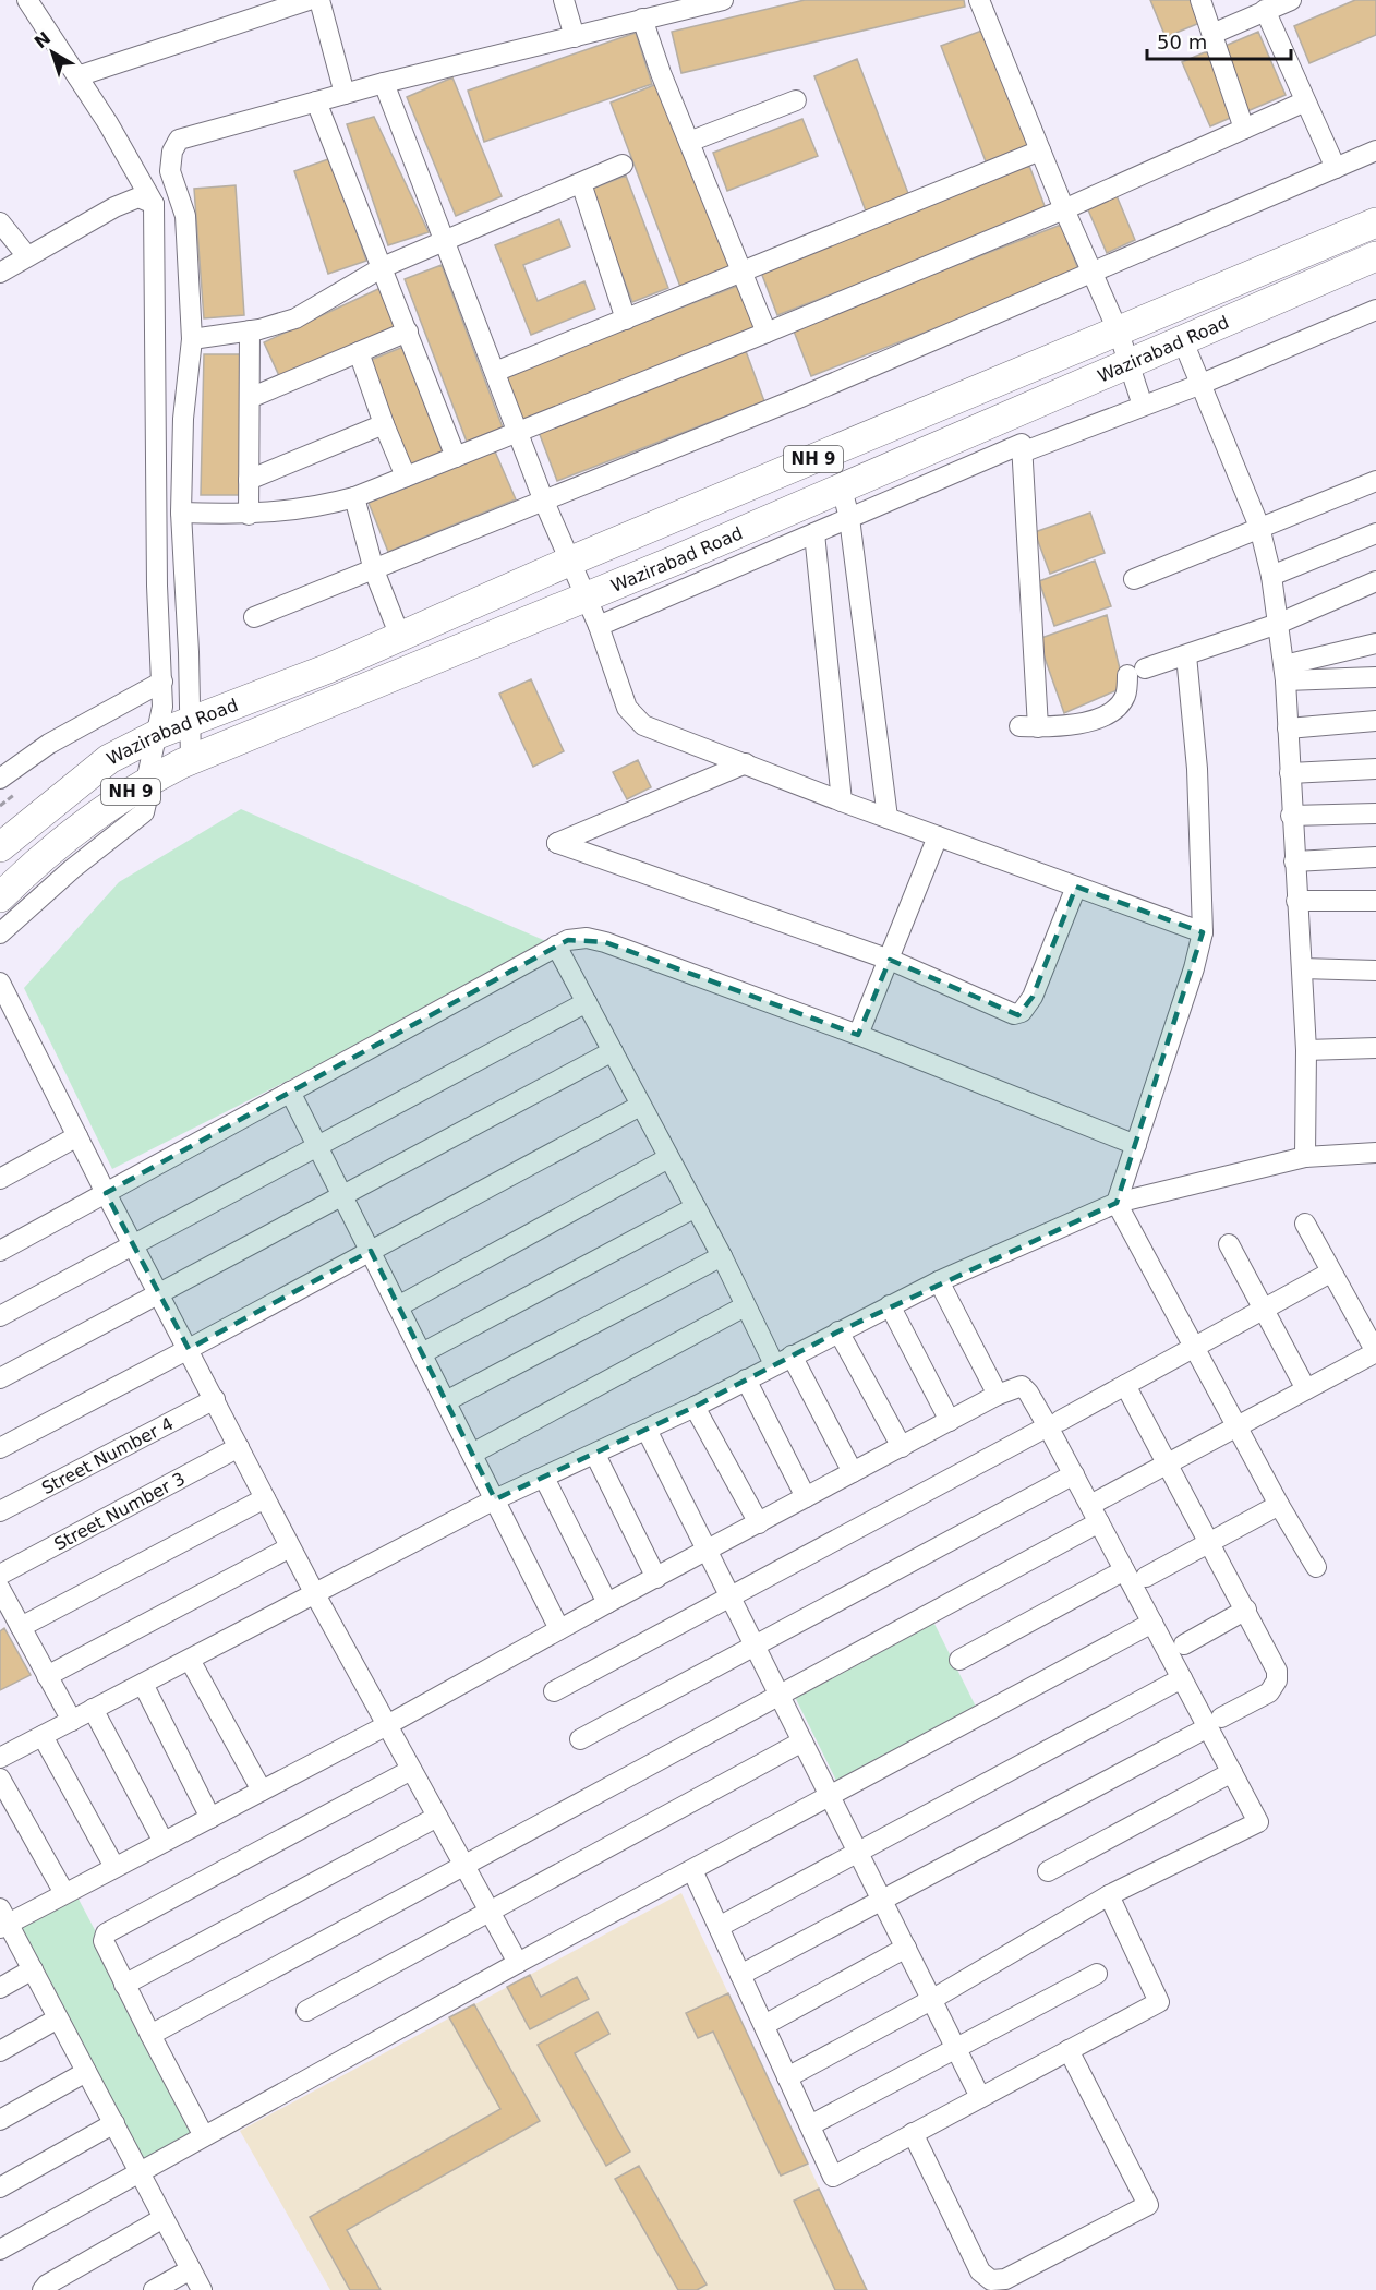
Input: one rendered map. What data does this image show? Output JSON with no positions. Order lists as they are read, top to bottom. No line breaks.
{"streets":{"highway":["Wazirabad Road","NH 9"],"street":["Street Number 4","Street Number 3"]},"scale_bar":"50 m","north":"top left"}
